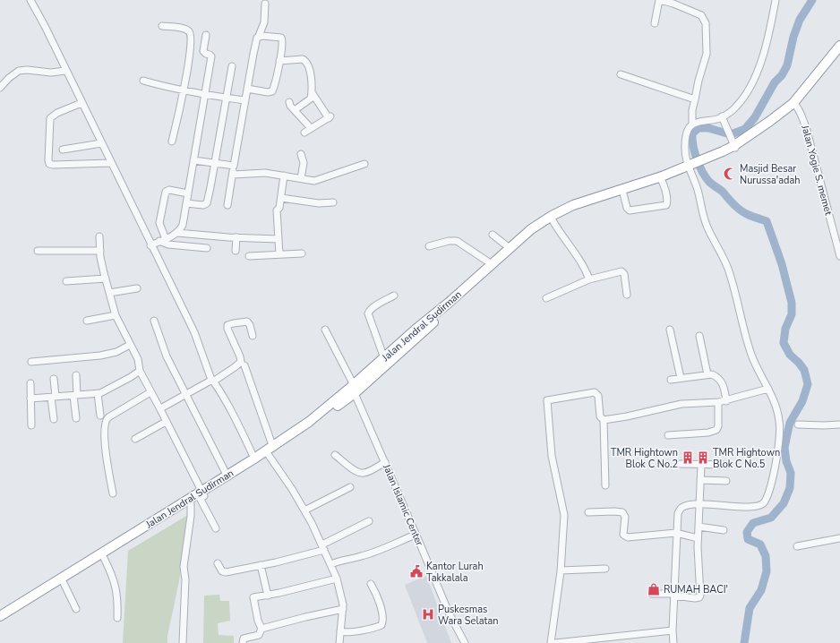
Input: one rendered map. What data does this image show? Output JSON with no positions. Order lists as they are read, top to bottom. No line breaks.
{"streets":{"highway":["Jalan Jendral Sudirman"],"street":["Jalan Yogie S. memet","Jalan Islamic Center"]},"crossings":[["Jalan Yogie S. memet","Jalan Jendral Sudirman"],["Jalan Jendral Sudirman","Jalan Islamic Center"]],"places":{"mosque":["Masjid Besar Nurussa'adah"],"building":["TMR Hightown Blok C No.2","TMR Hightown Blok C No.5"],"public building":["Kantor Lurah Takkalala"],"shop":["RUMAH BACI'"],"hospital":["Puskesmas Wara Selatan"]}}
